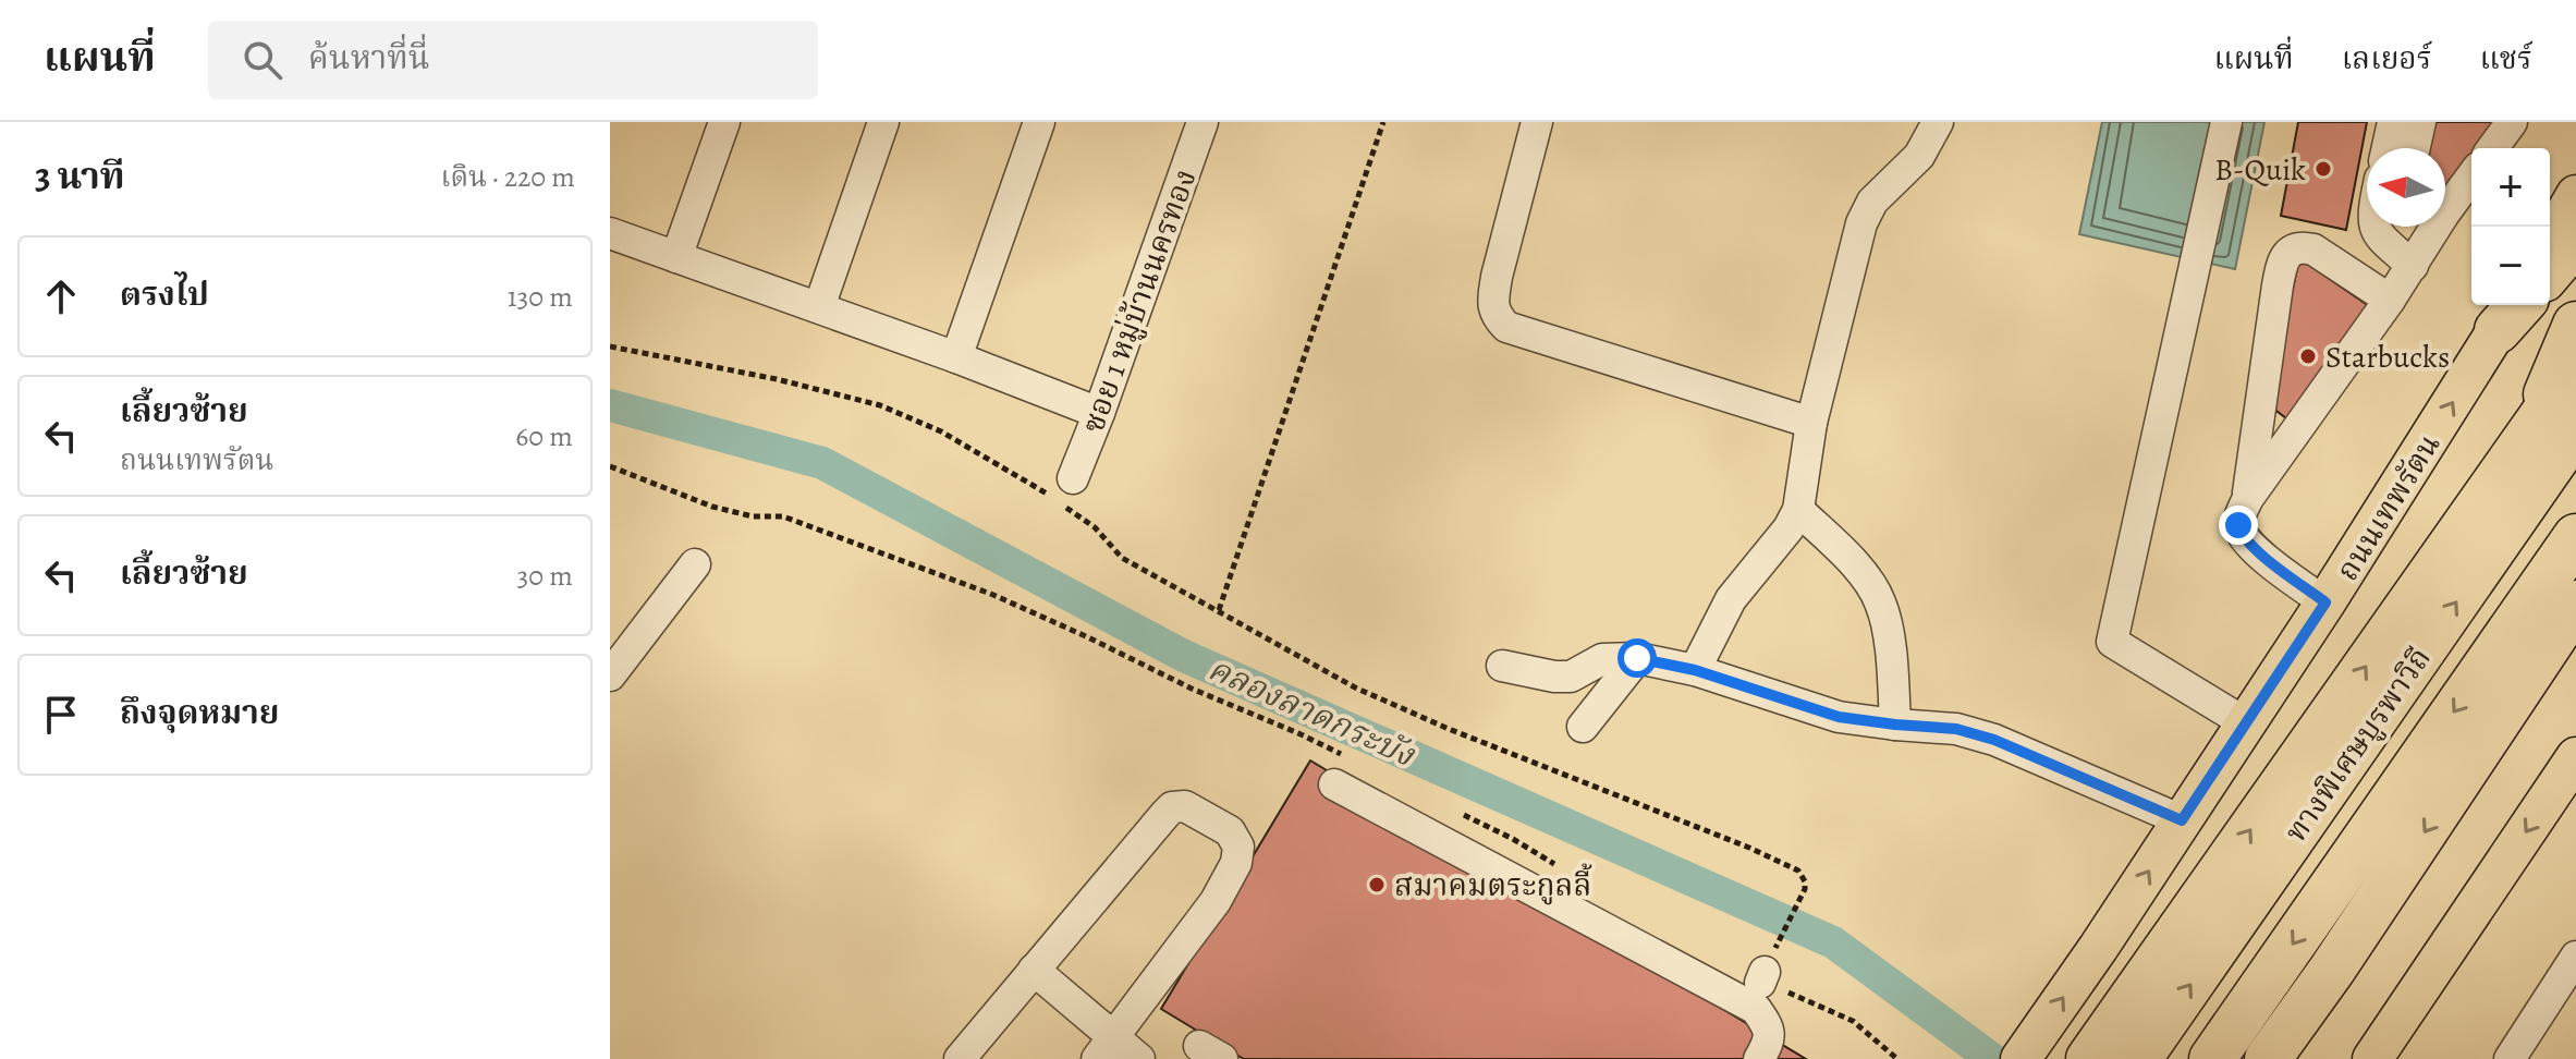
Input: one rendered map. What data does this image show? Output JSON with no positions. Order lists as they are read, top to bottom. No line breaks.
{"streets":{"highway":["ทางพิเศษบูรพาวิถี"],"main road":["ถนนเทพรัตน"],"street":["ซอย 1 หมู่บ้านนครทอง"]},"one_way":["ถนนเทพรัตน"],"water":["คลองลาดกระบัง"],"places":["B-Quik","Starbucks","สมาคมตระกูลลี้"],"north":"left","page":{"header":"แผนที่","search":"ค้นหาที่นี่","nav":["แผนที่","เลเยอร์","แชร์"],"heading":["3 นาที","เดิน · 220 m"],"map_buttons":["+","−"],"list":[["ตรงไป","130 m"],["เลี้ยวซ้าย","ถนนเทพรัตน","60 m"],["เลี้ยวซ้าย","30 m"],"ถึงจุดหมาย"]}}
